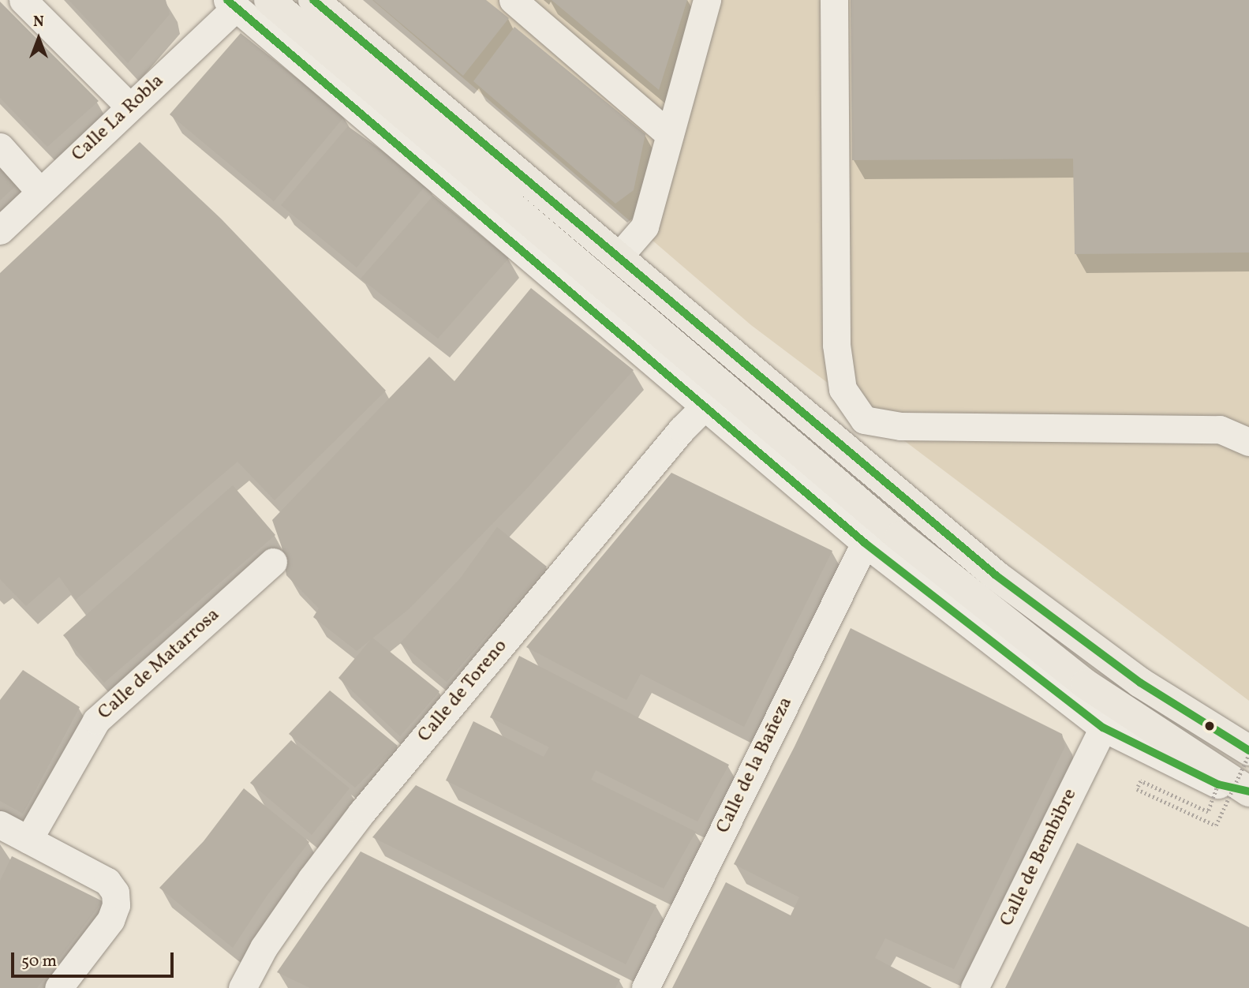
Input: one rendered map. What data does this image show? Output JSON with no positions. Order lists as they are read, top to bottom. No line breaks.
{"streets":{"street":["Calle La Robla","Calle de Matarrosa","Calle de Toreno","Calle de la Bañeza","Calle de Bembibre"]},"scale_bar":"50 m","north":"top"}
